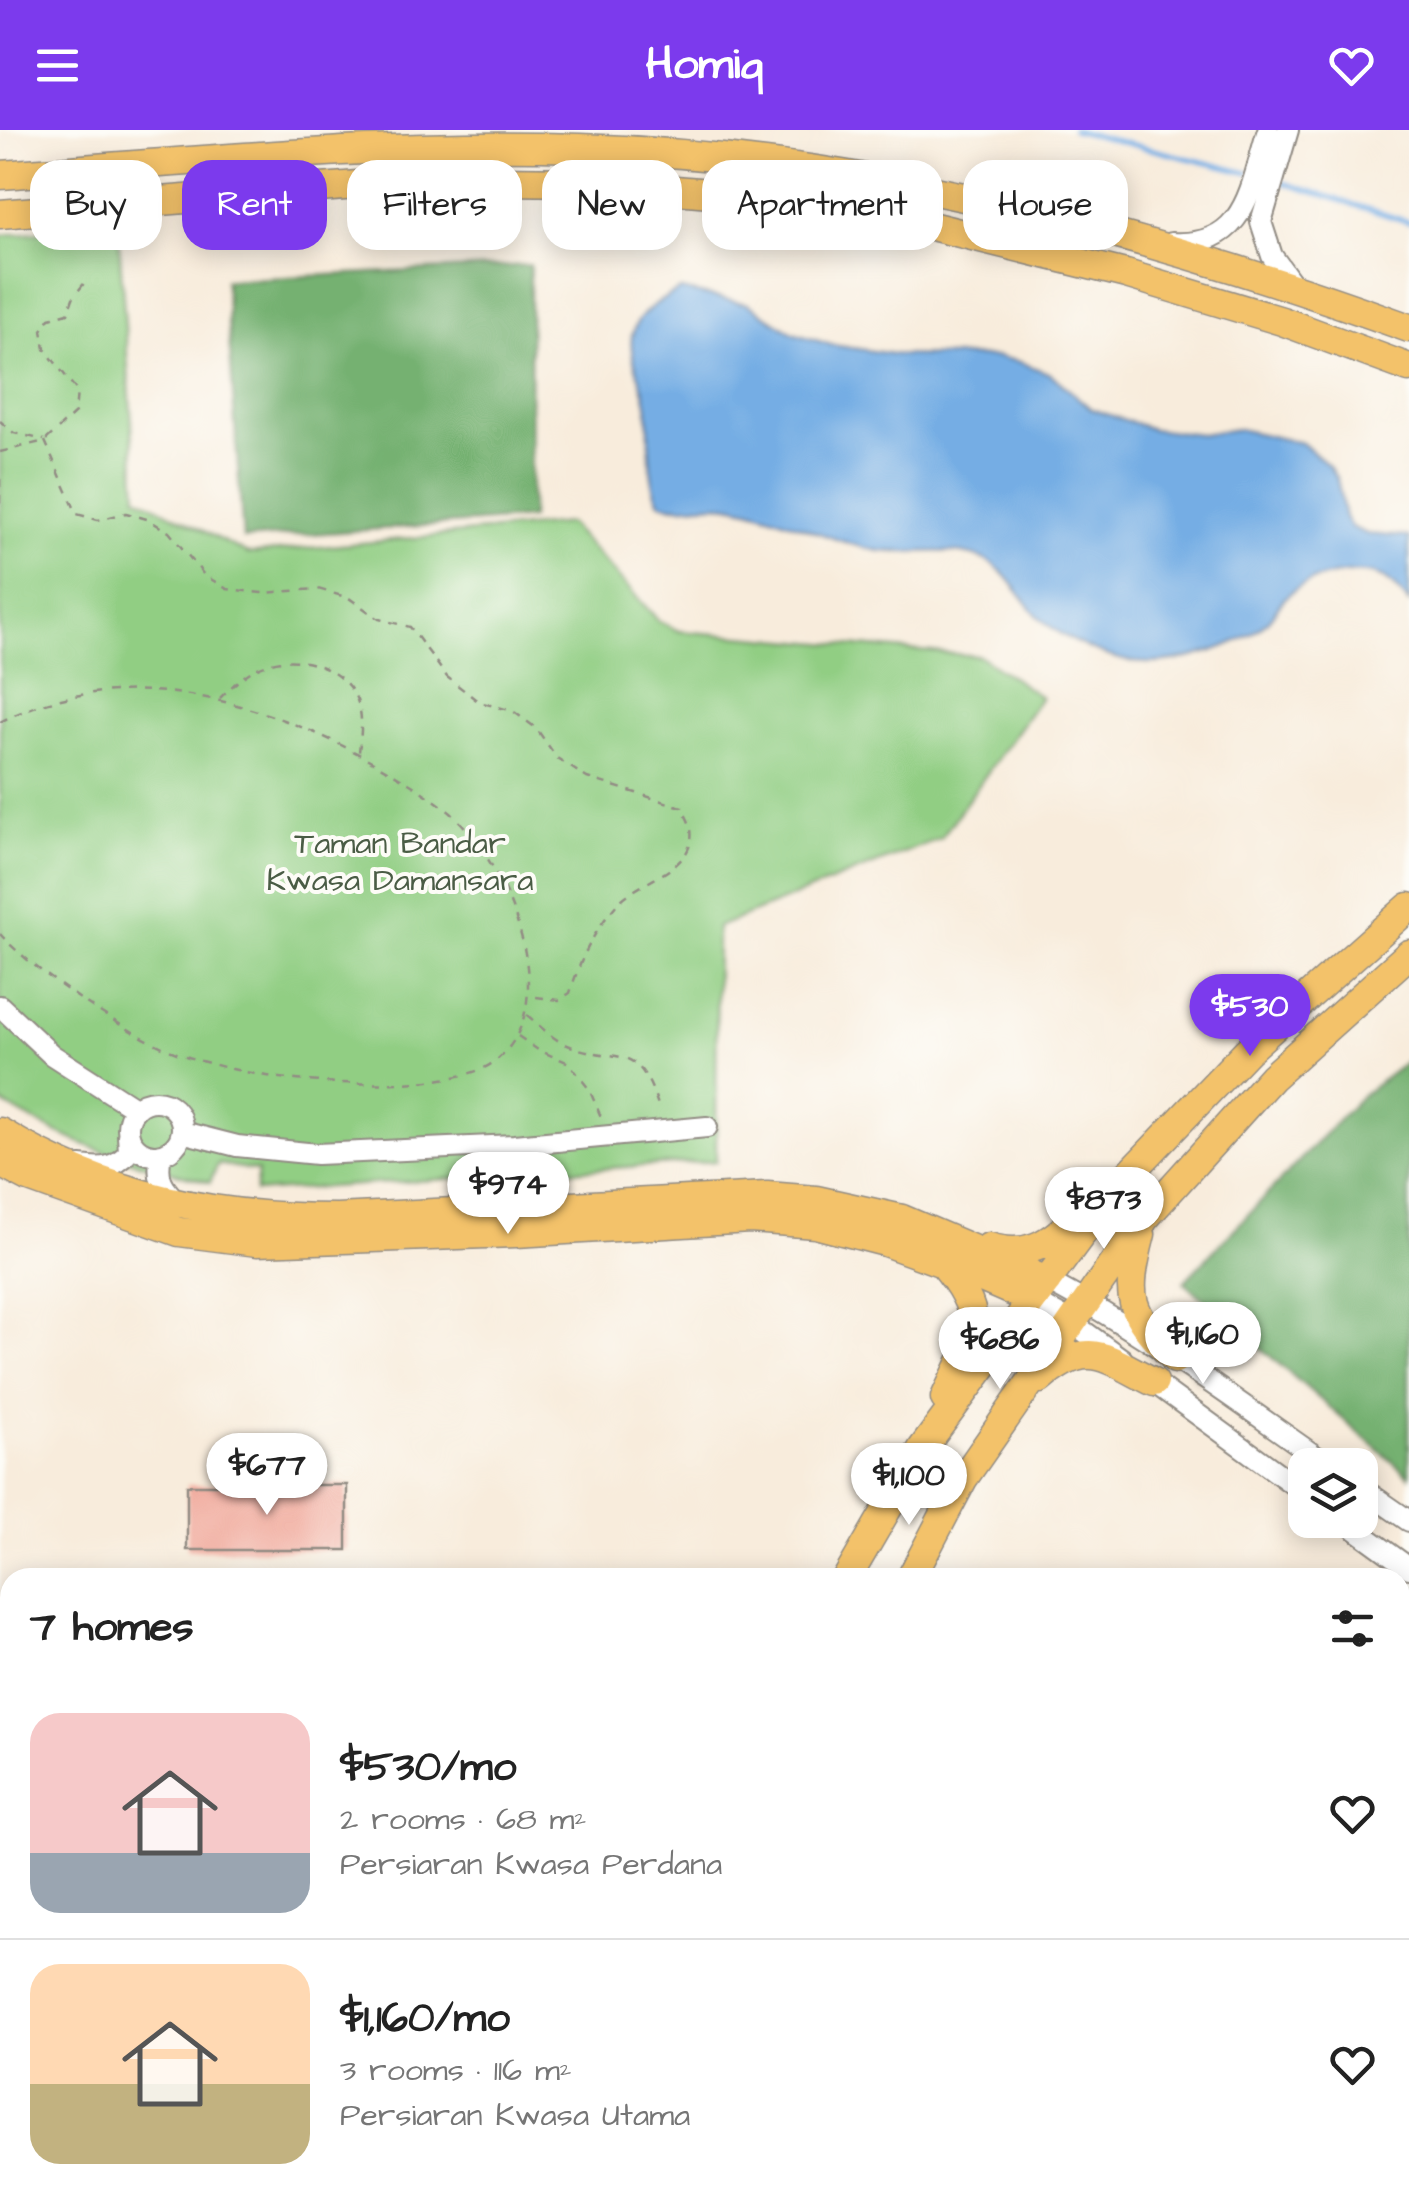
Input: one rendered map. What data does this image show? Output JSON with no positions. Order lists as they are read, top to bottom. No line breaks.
{"parks":["Taman Bandar Kwasa Damansara"],"page":{"header":"Homiq","chip":["Buy","Rent","Filters","New","Apartment","House"],"price":["$530","$974","$873","$1,160","$686","$677","$1,100"],"heading":"7 homes","list":[{"name":"$530/mo","note":"2 rooms · 68 m² · Persiaran Kwasa Perdana"},{"name":"$1,160/mo","note":"3 rooms · 116 m² · Persiaran Kwasa Utama"}]}}
